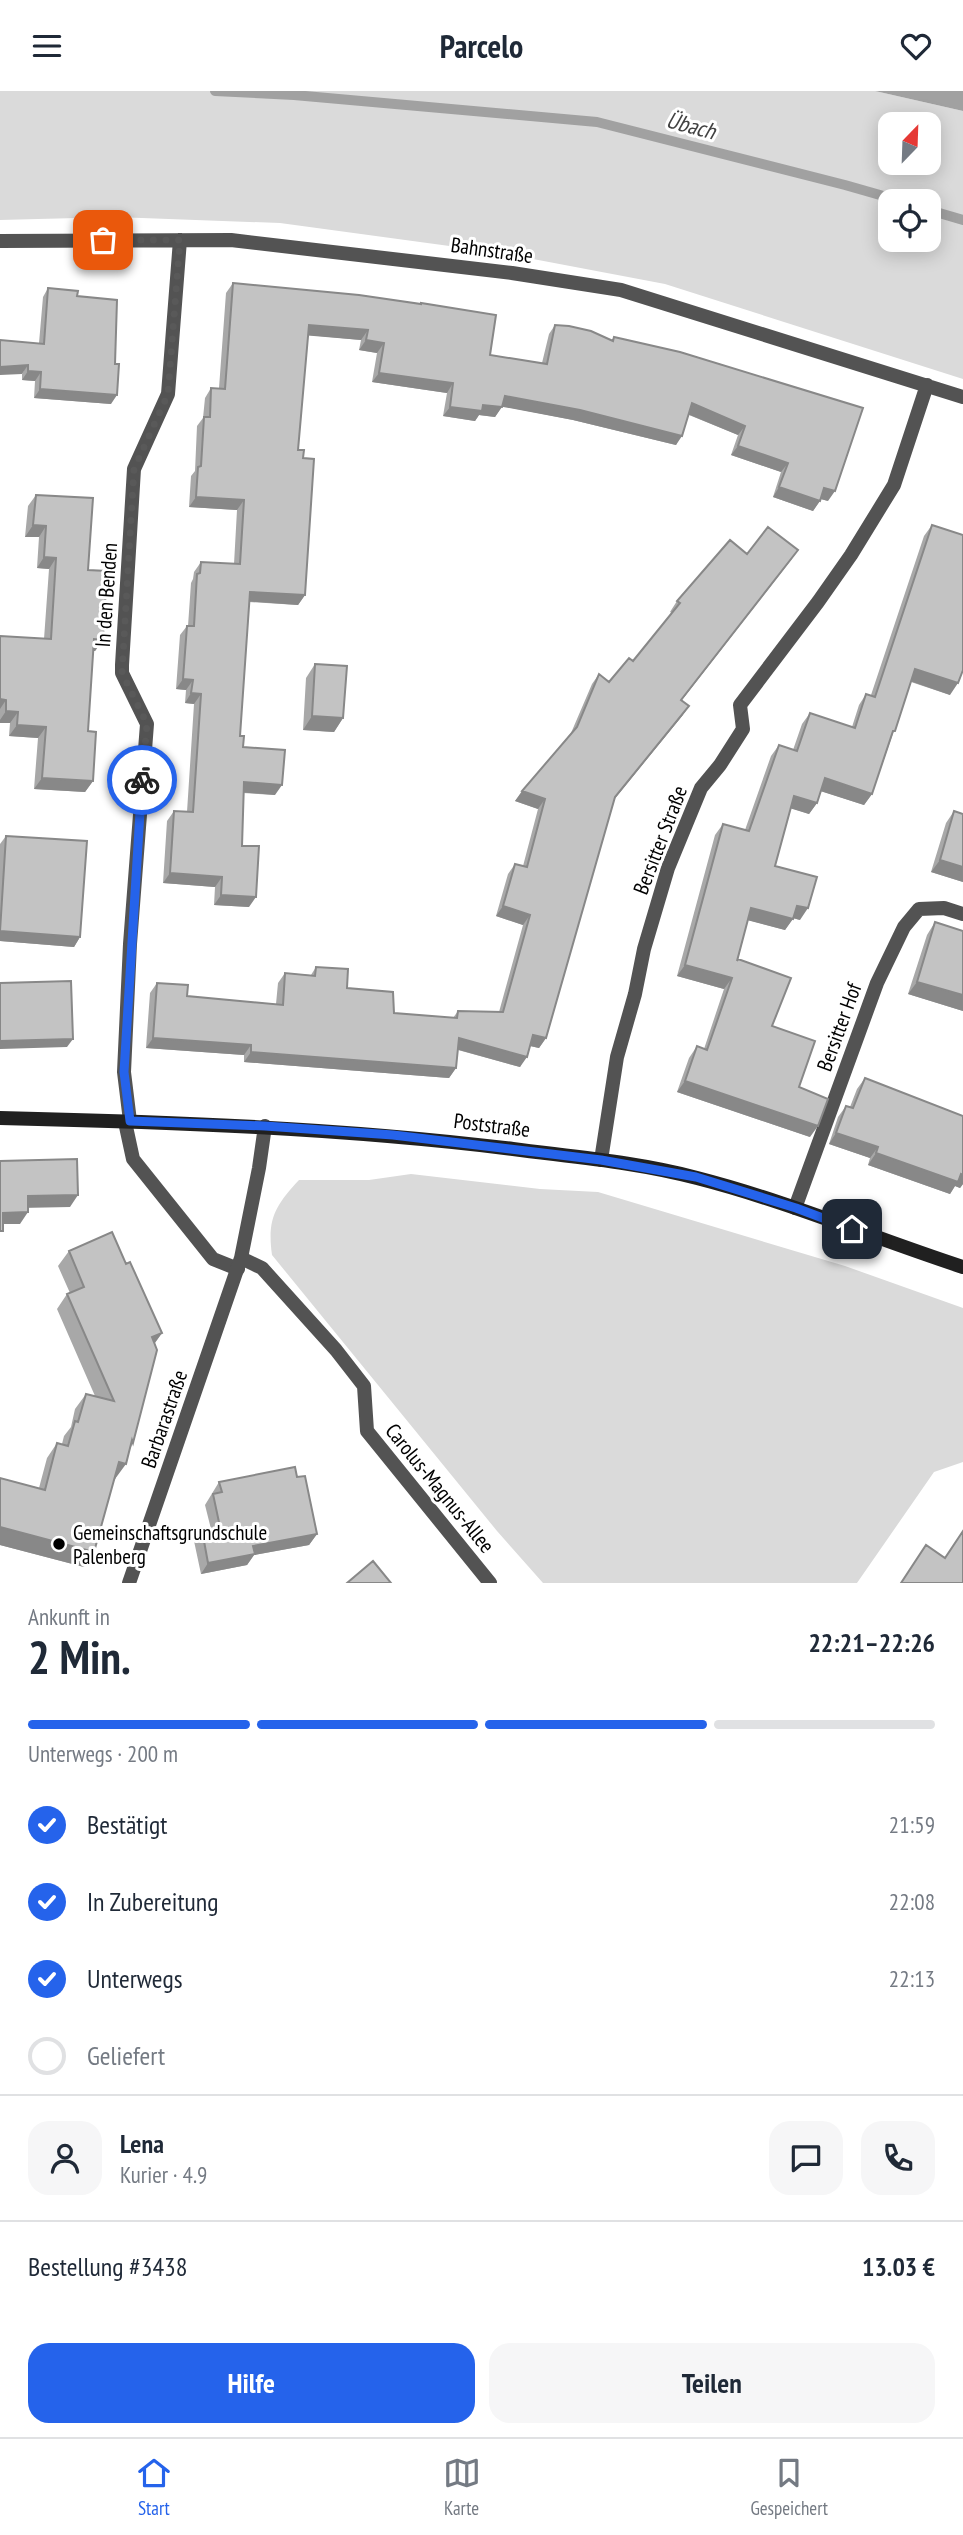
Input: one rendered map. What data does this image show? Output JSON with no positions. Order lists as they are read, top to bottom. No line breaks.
{"streets":{"main road":["Poststraße"],"street":["Bahnstraße","In den Benden","Bersitter Straße","Bersitter Hof","Barbarastraße","Carolus-Magnus-Allee"]},"crossings":[["Bahnstraße","In den Benden"],["Bahnstraße","Bersitter Straße"],["In den Benden","Poststraße"],["Bersitter Straße","Poststraße"],["Bersitter Hof","Poststraße"],["Poststraße","Barbarastraße"],["Barbarastraße","Carolus-Magnus-Allee"]],"water":["Übach"],"places":["Gemeinschaftsgrundschule Palenberg"],"north":"top right","page":{"header":"Parcelo","heading":["2 Min.","Ankunft in","22:21–22:26"],"panel":["Lena","Kurier · 4.9","Bestellung #3438","13.03 €"],"bar":"Unterwegs · 200 m","list":[["Bestätigt","21:59"],["In Zubereitung","22:08"],["Unterwegs","22:13"],"Geliefert"],"buttons":["Hilfe","Teilen"],"tabs":["Start","Karte","Gespeichert"]}}
